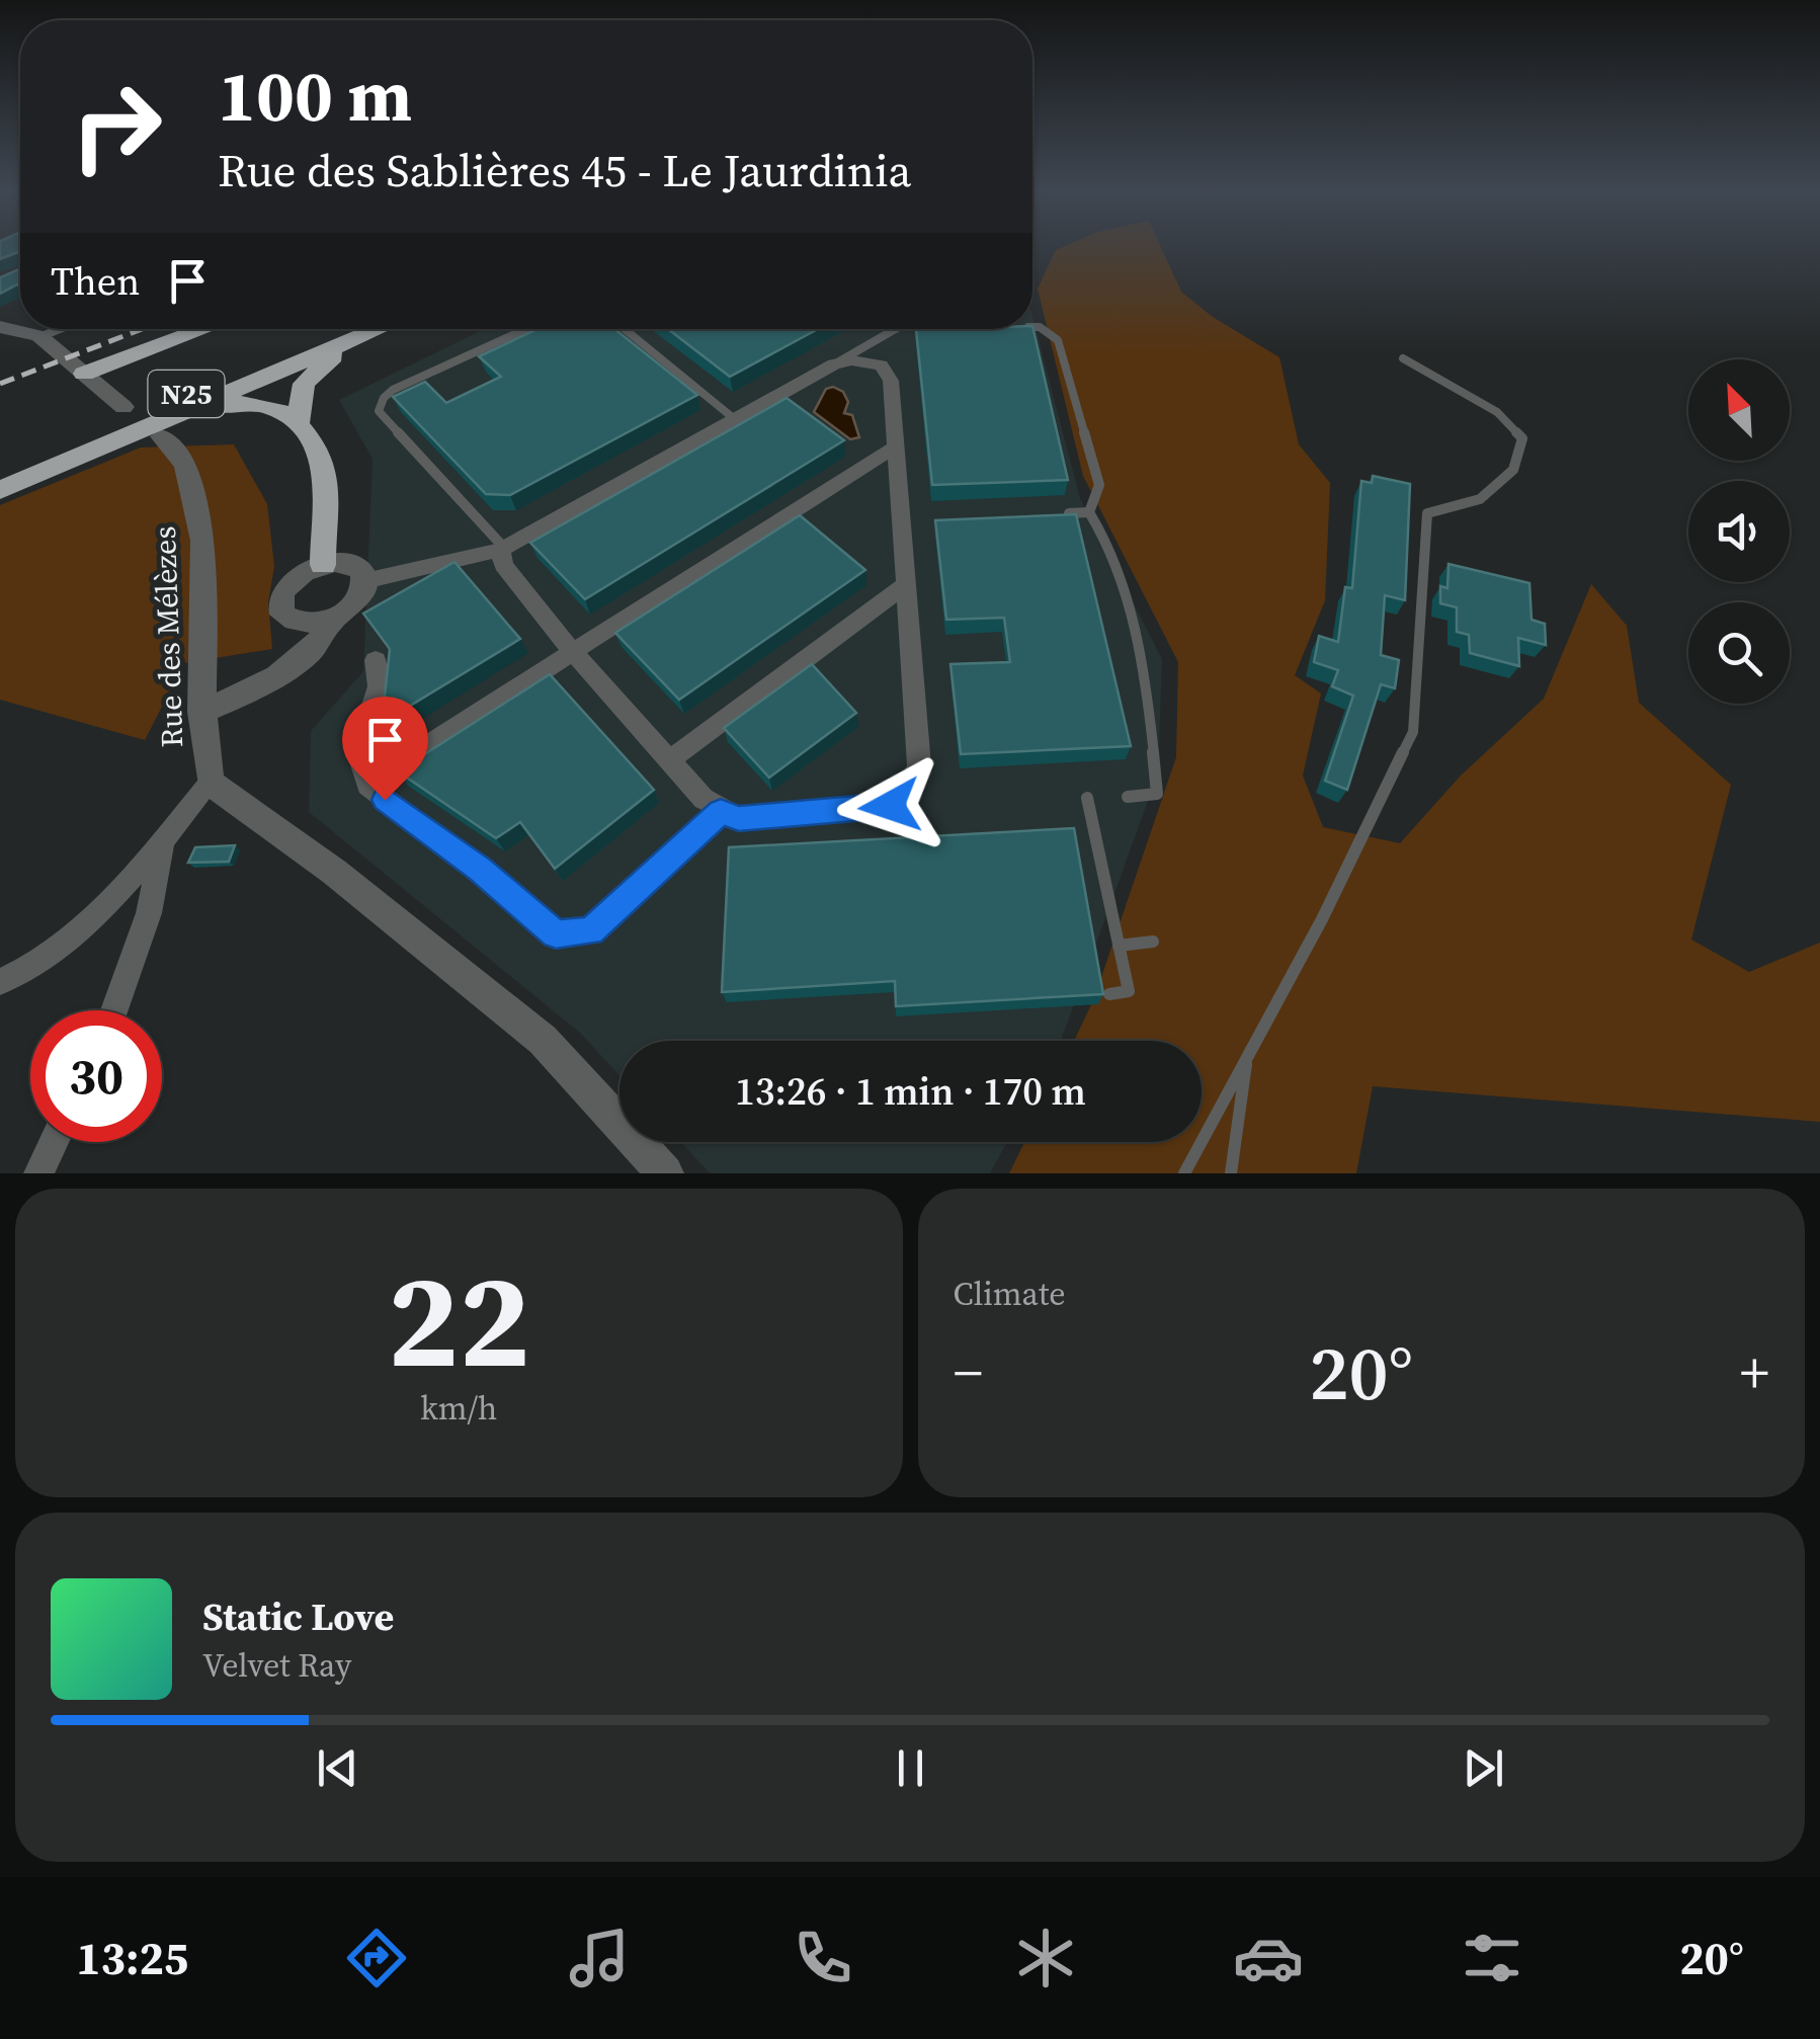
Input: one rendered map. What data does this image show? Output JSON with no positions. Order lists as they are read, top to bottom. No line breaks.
{"streets":{"highway":["N25"],"street":["Rue des Mélèzes"]},"north":"top left","page":{"turn":["100 m","Rue des Sablières 45 - Le Jaurdinia"],"then":"Then","limit":"30","trip":"13:26 · 1 min · 170 m","tile":[["22","km/h"],"Climate"],"heat":["−","20°","+"],"song":["Static Love","Velvet Ray"],"tabs":["13:25","20°"]}}
